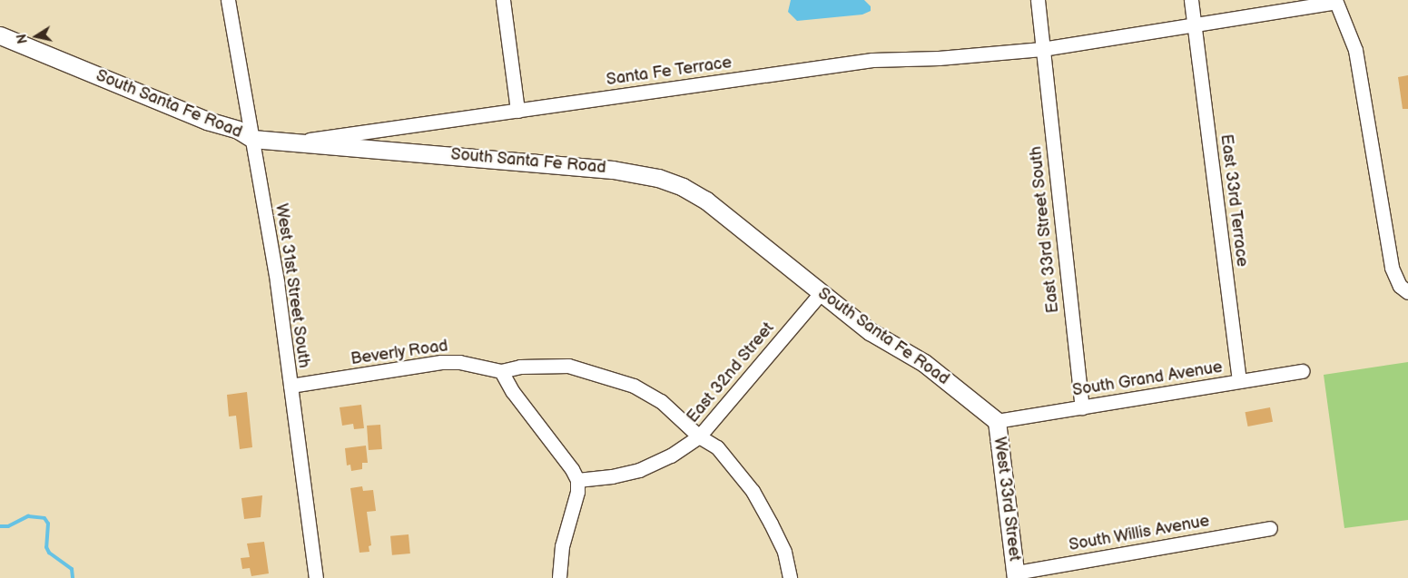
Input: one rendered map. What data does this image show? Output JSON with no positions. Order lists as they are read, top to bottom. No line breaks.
{"streets":{"street":["Santa Fe Terrace","South Santa Fe Road","East 33rd Terrace","East 33rd Street South","West 31st Street South","Beverly Road","East 32nd Street","South Grand Avenue","West 33rd Street","South Willis Avenue"]},"crossings":[["Santa Fe Terrace","South Santa Fe Road"],["Santa Fe Terrace","East 33rd Terrace"],["Santa Fe Terrace","East 33rd Street South"],["South Santa Fe Road","West 31st Street South"],["South Santa Fe Road","East 32nd Street"],["South Santa Fe Road","South Grand Avenue"],["South Santa Fe Road","West 33rd Street"],["East 33rd Terrace","South Grand Avenue"],["East 33rd Street South","South Grand Avenue"],["West 31st Street South","Beverly Road"],["Beverly Road","East 32nd Street"],["South Grand Avenue","West 33rd Street"],["West 33rd Street","South Willis Avenue"]],"north":"left"}
